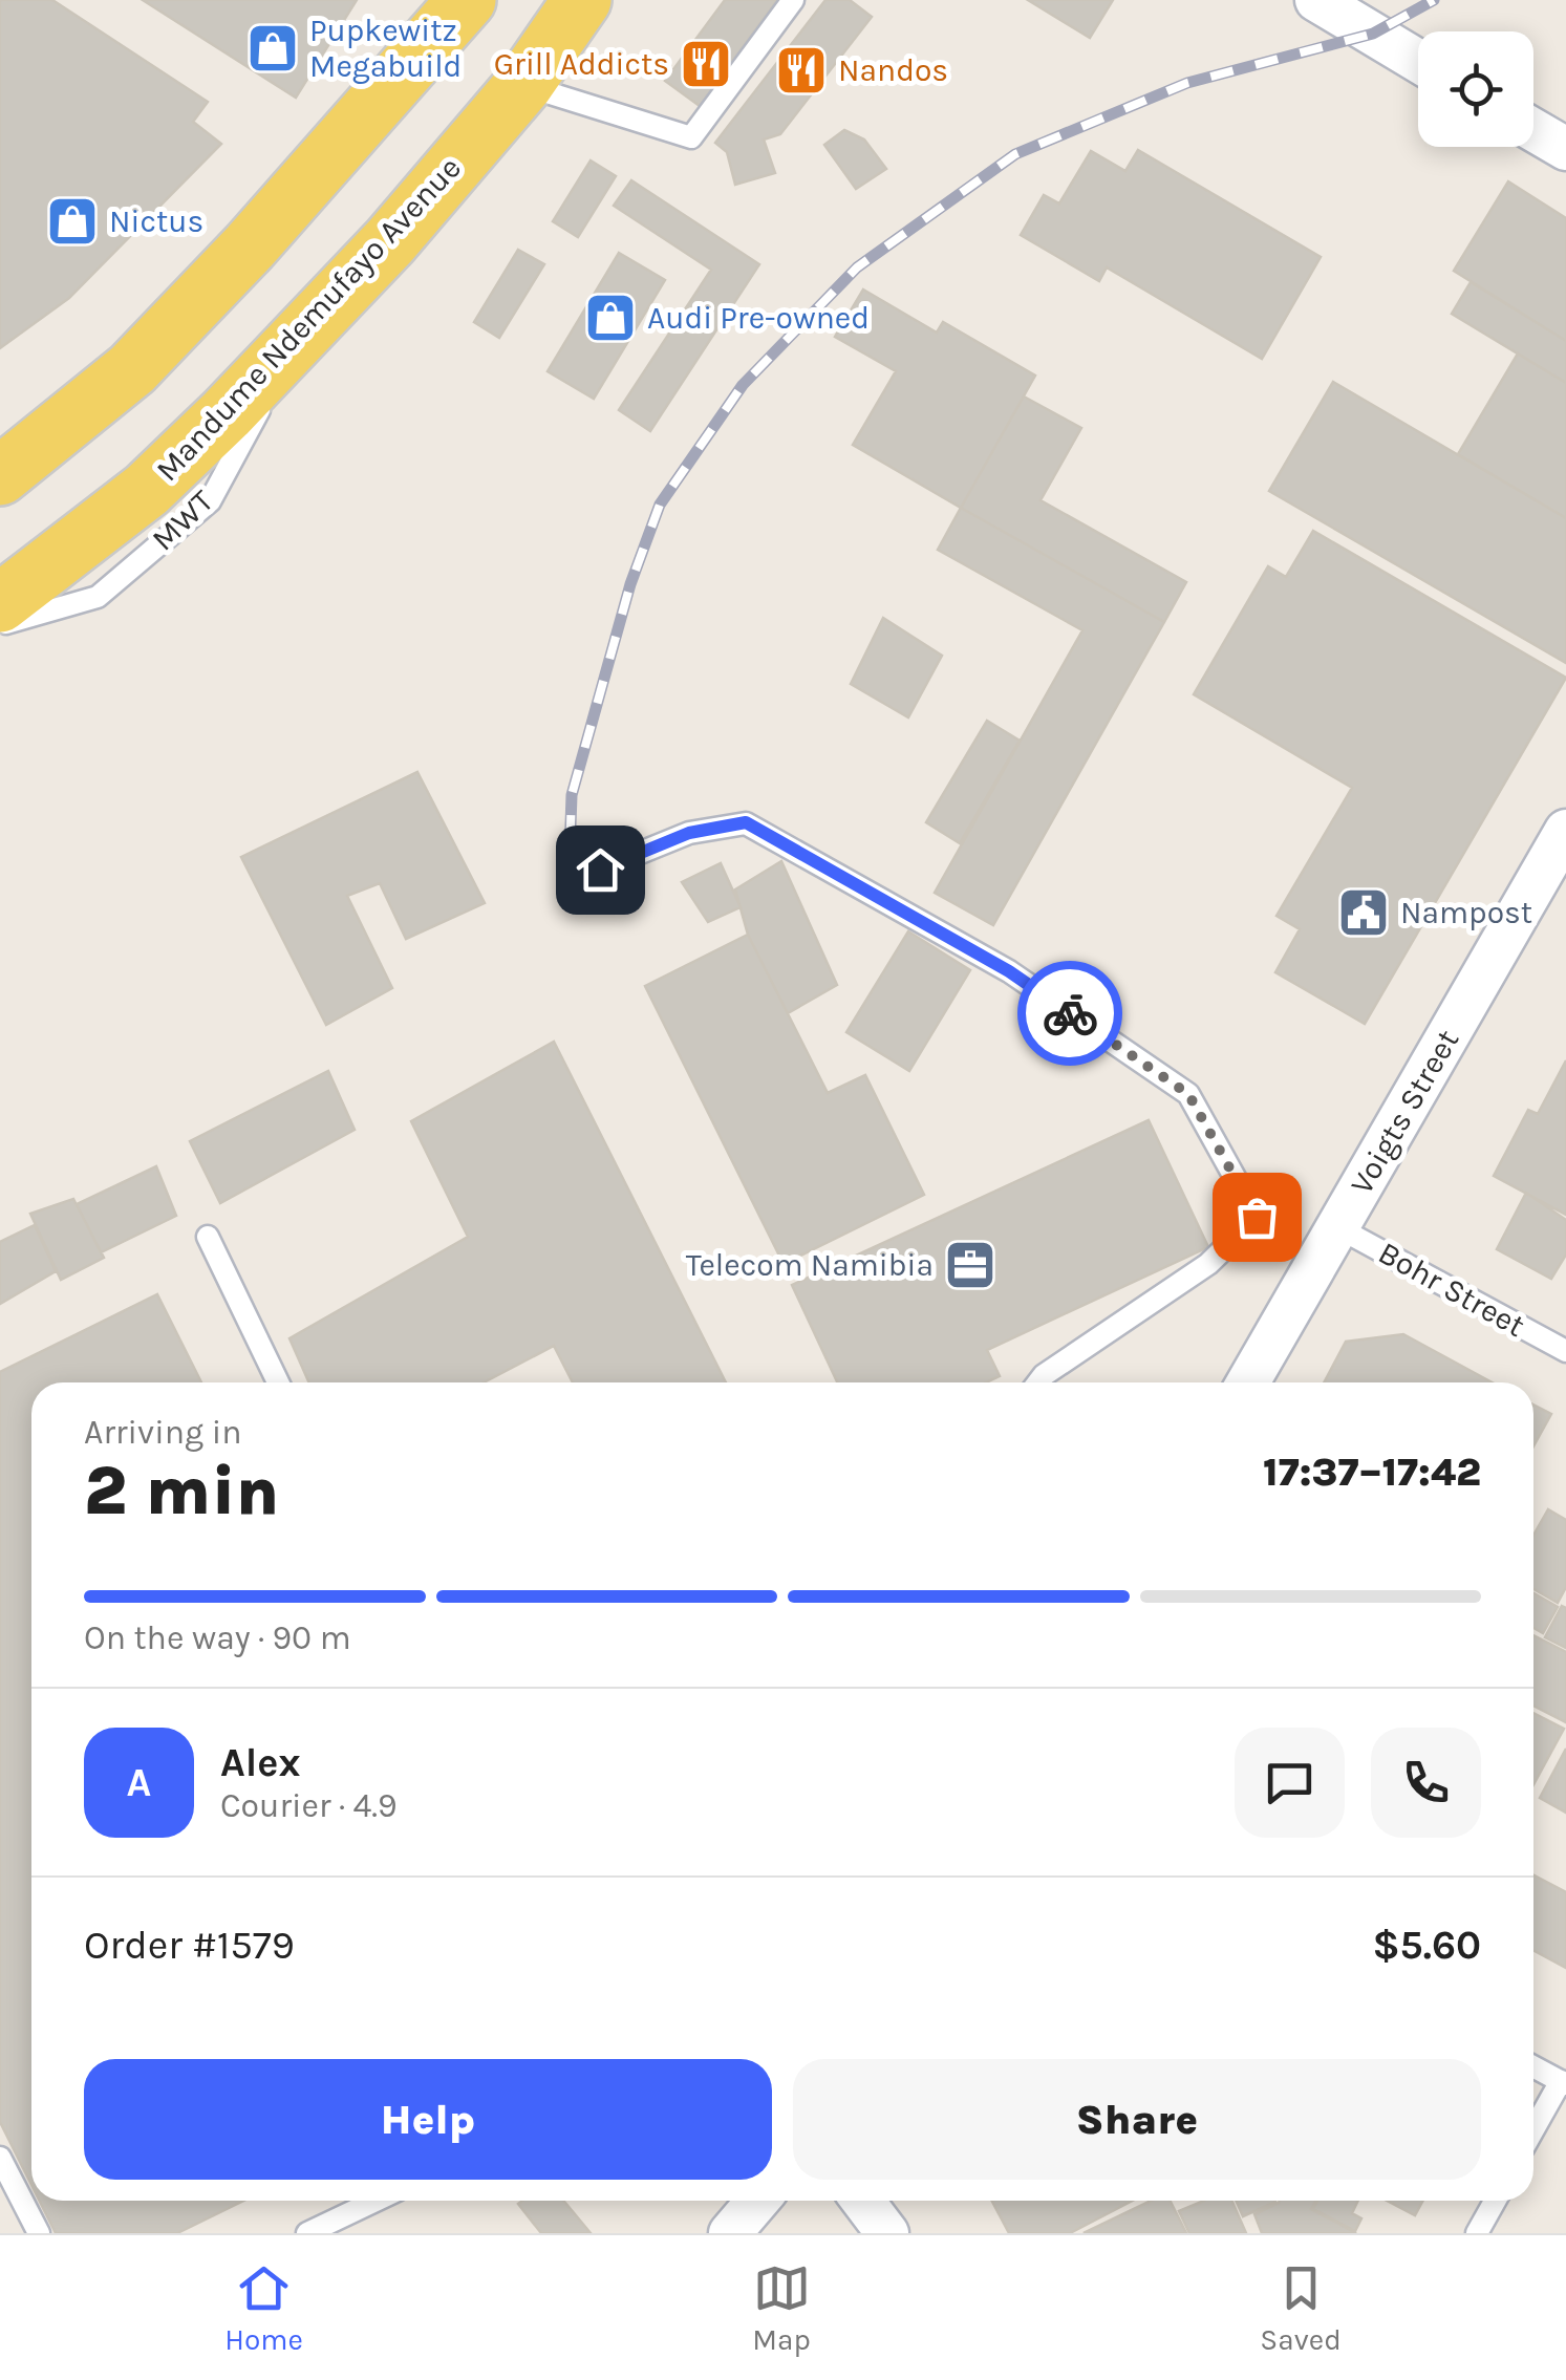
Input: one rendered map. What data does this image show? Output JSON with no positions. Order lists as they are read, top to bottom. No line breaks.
{"streets":{"main road":["Mandume Ndemufayo Avenue"],"street":["Voigts Street"],"lane":["MWT","Bohr Street"]},"crossings":[["Mandume Ndemufayo Avenue","MWT"],["Voigts Street","Bohr Street"]],"places":{"shop":["Pupkewitz Megabuild","Nictus","Audi Pre-owned"],"restaurant":["Grill Addicts","Nandos"],"public building":["Nampost"],"office":["Telecom Namibia"]},"page":{"heading":["2 min","Arriving in","17:37–17:42"],"panel":["Alex","Courier · 4.9","Order #1579","$5.60"],"bar":"On the way · 90 m","round":"A","buttons":["Help","Share"],"tabs":["Home","Map","Saved"]}}
